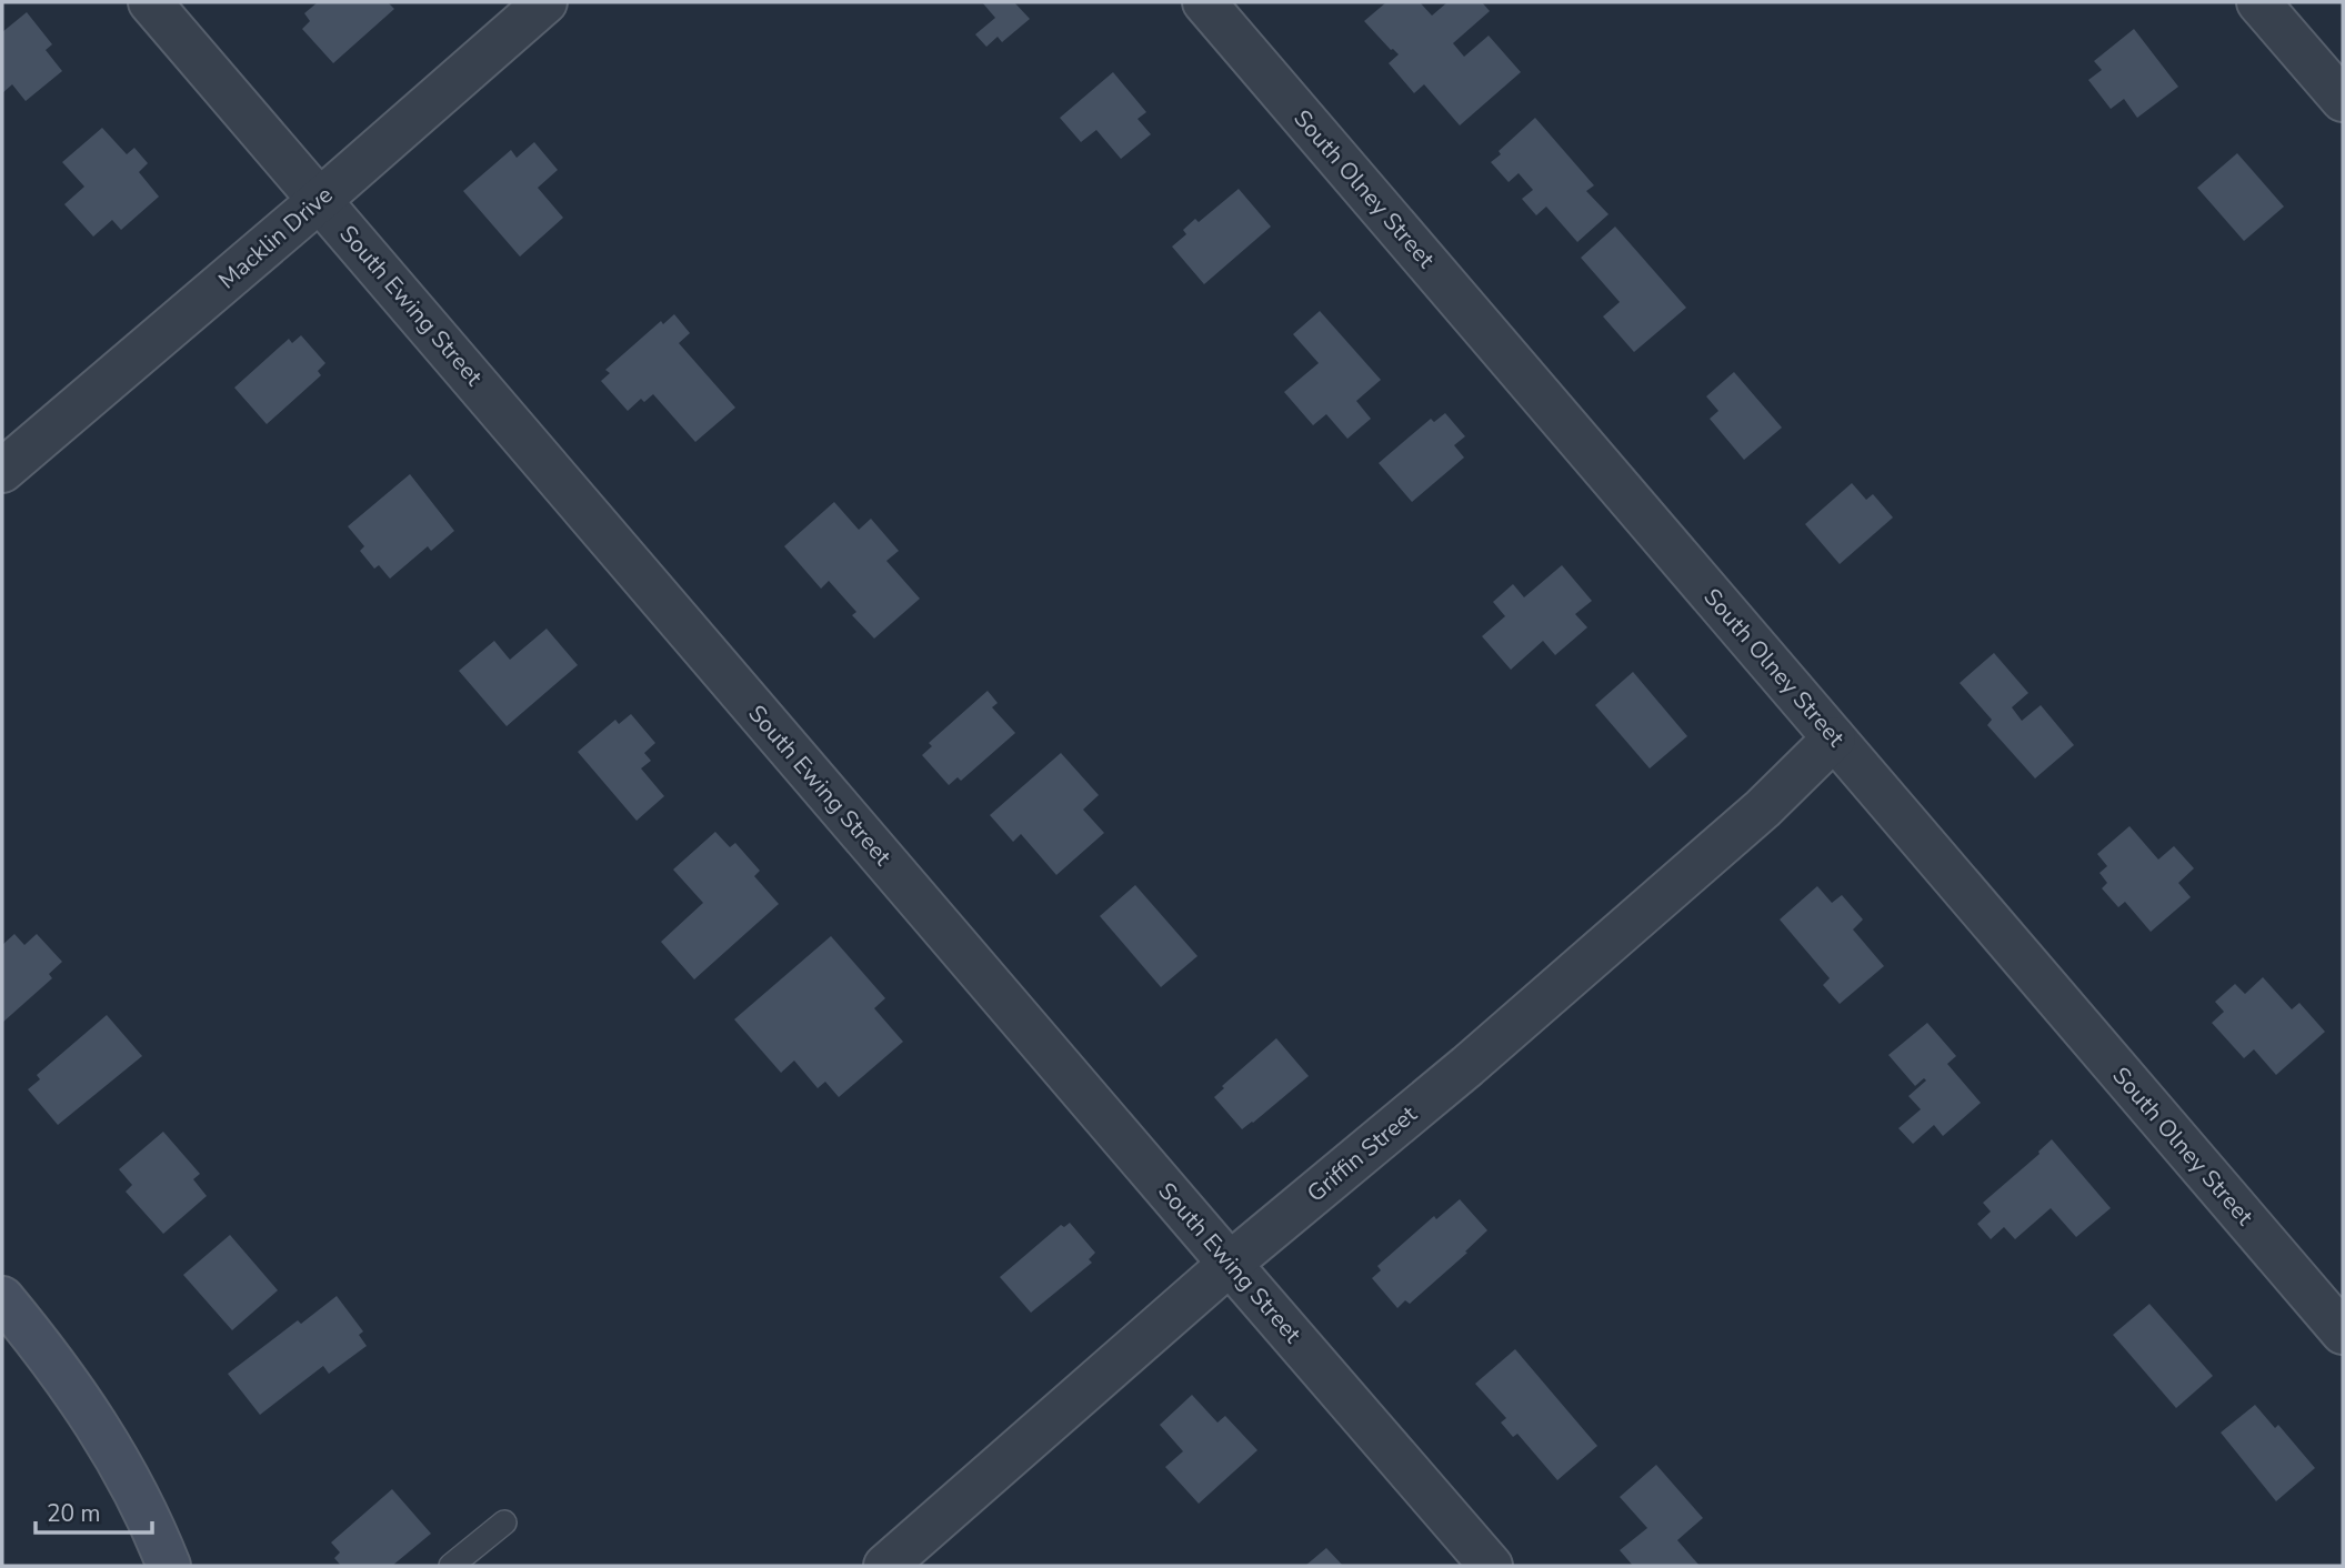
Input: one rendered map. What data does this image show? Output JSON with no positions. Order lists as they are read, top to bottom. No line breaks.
{"streets":{"street":["South Olney Street","Macklin Drive","South Ewing Street","Griffin Street"]},"crossings":[["South Olney Street","Griffin Street"],["Macklin Drive","South Ewing Street"],["South Ewing Street","Griffin Street"]],"scale_bar":"20 m"}
